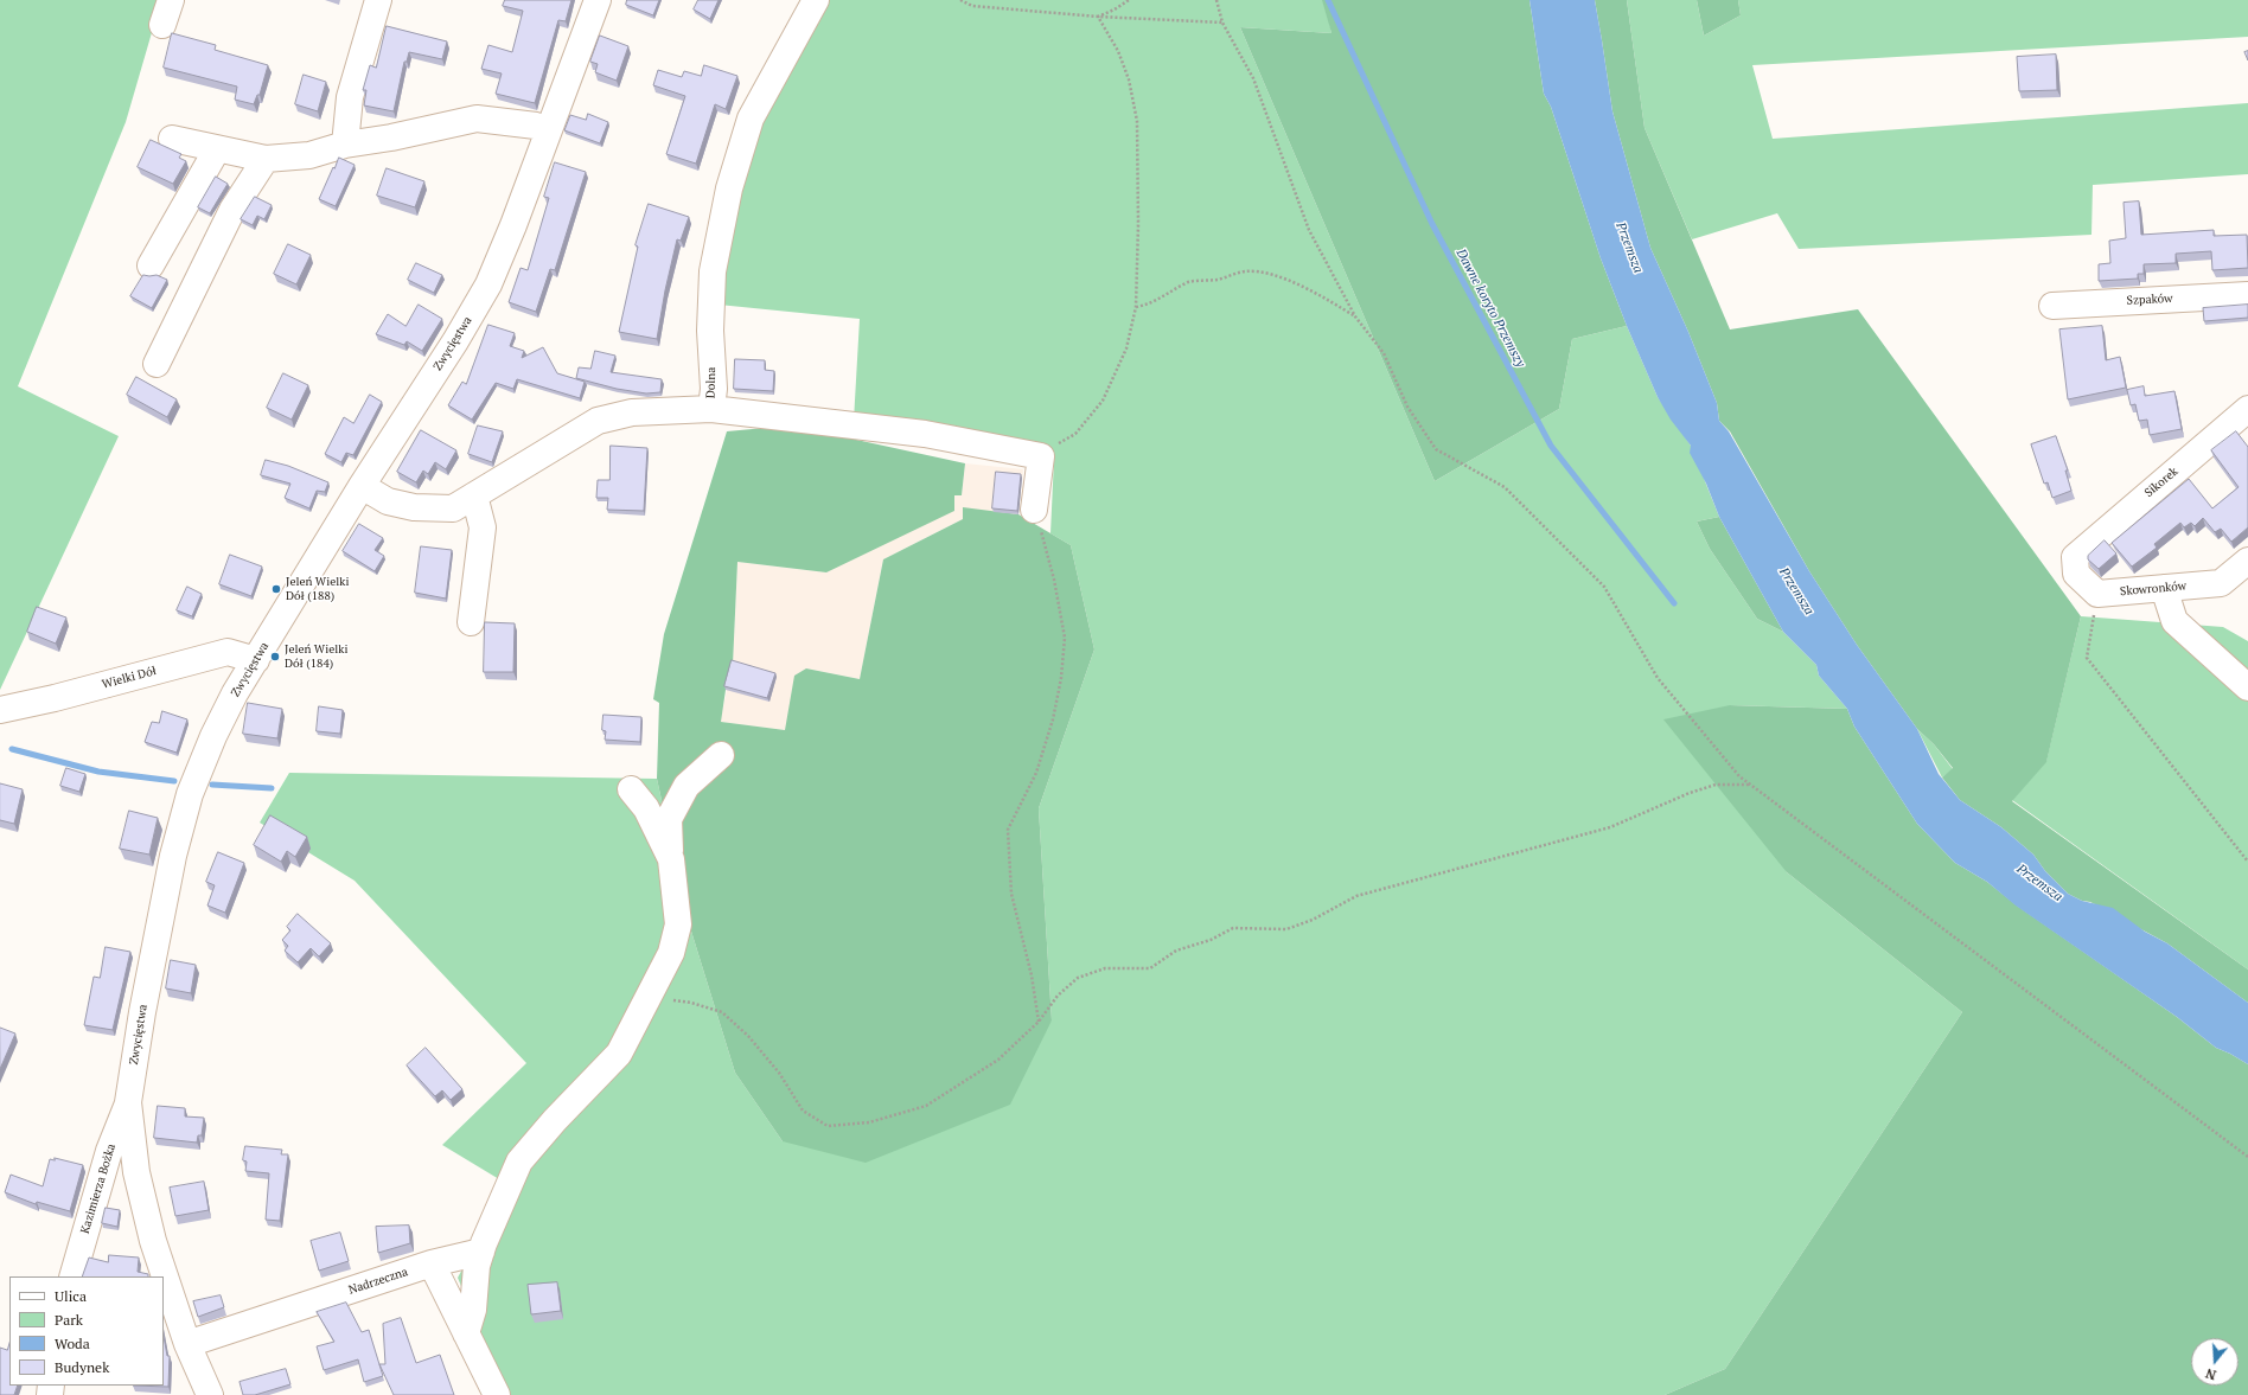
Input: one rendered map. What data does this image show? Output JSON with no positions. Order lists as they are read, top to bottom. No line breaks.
{"streets":{"street":["Szpaków","Zwycięstwa","Dolna","Sikorek","Skowronków","Wielki Dół","Kazimierza Bożka","Nadrzeczna"]},"crossings":[["Zwycięstwa","Dolna"],["Zwycięstwa","Wielki Dół"],["Zwycięstwa","Kazimierza Bożka"],["Zwycięstwa","Nadrzeczna"],["Sikorek","Skowronków"]],"water":["Przemsza","Dawne koryto Przemszy"],"places":["Jeleń Wielki Dół (188)","Jeleń Wielki Dół (184)"],"legend":["Ulica","Park","Woda","Budynek"],"north":"bottom"}
